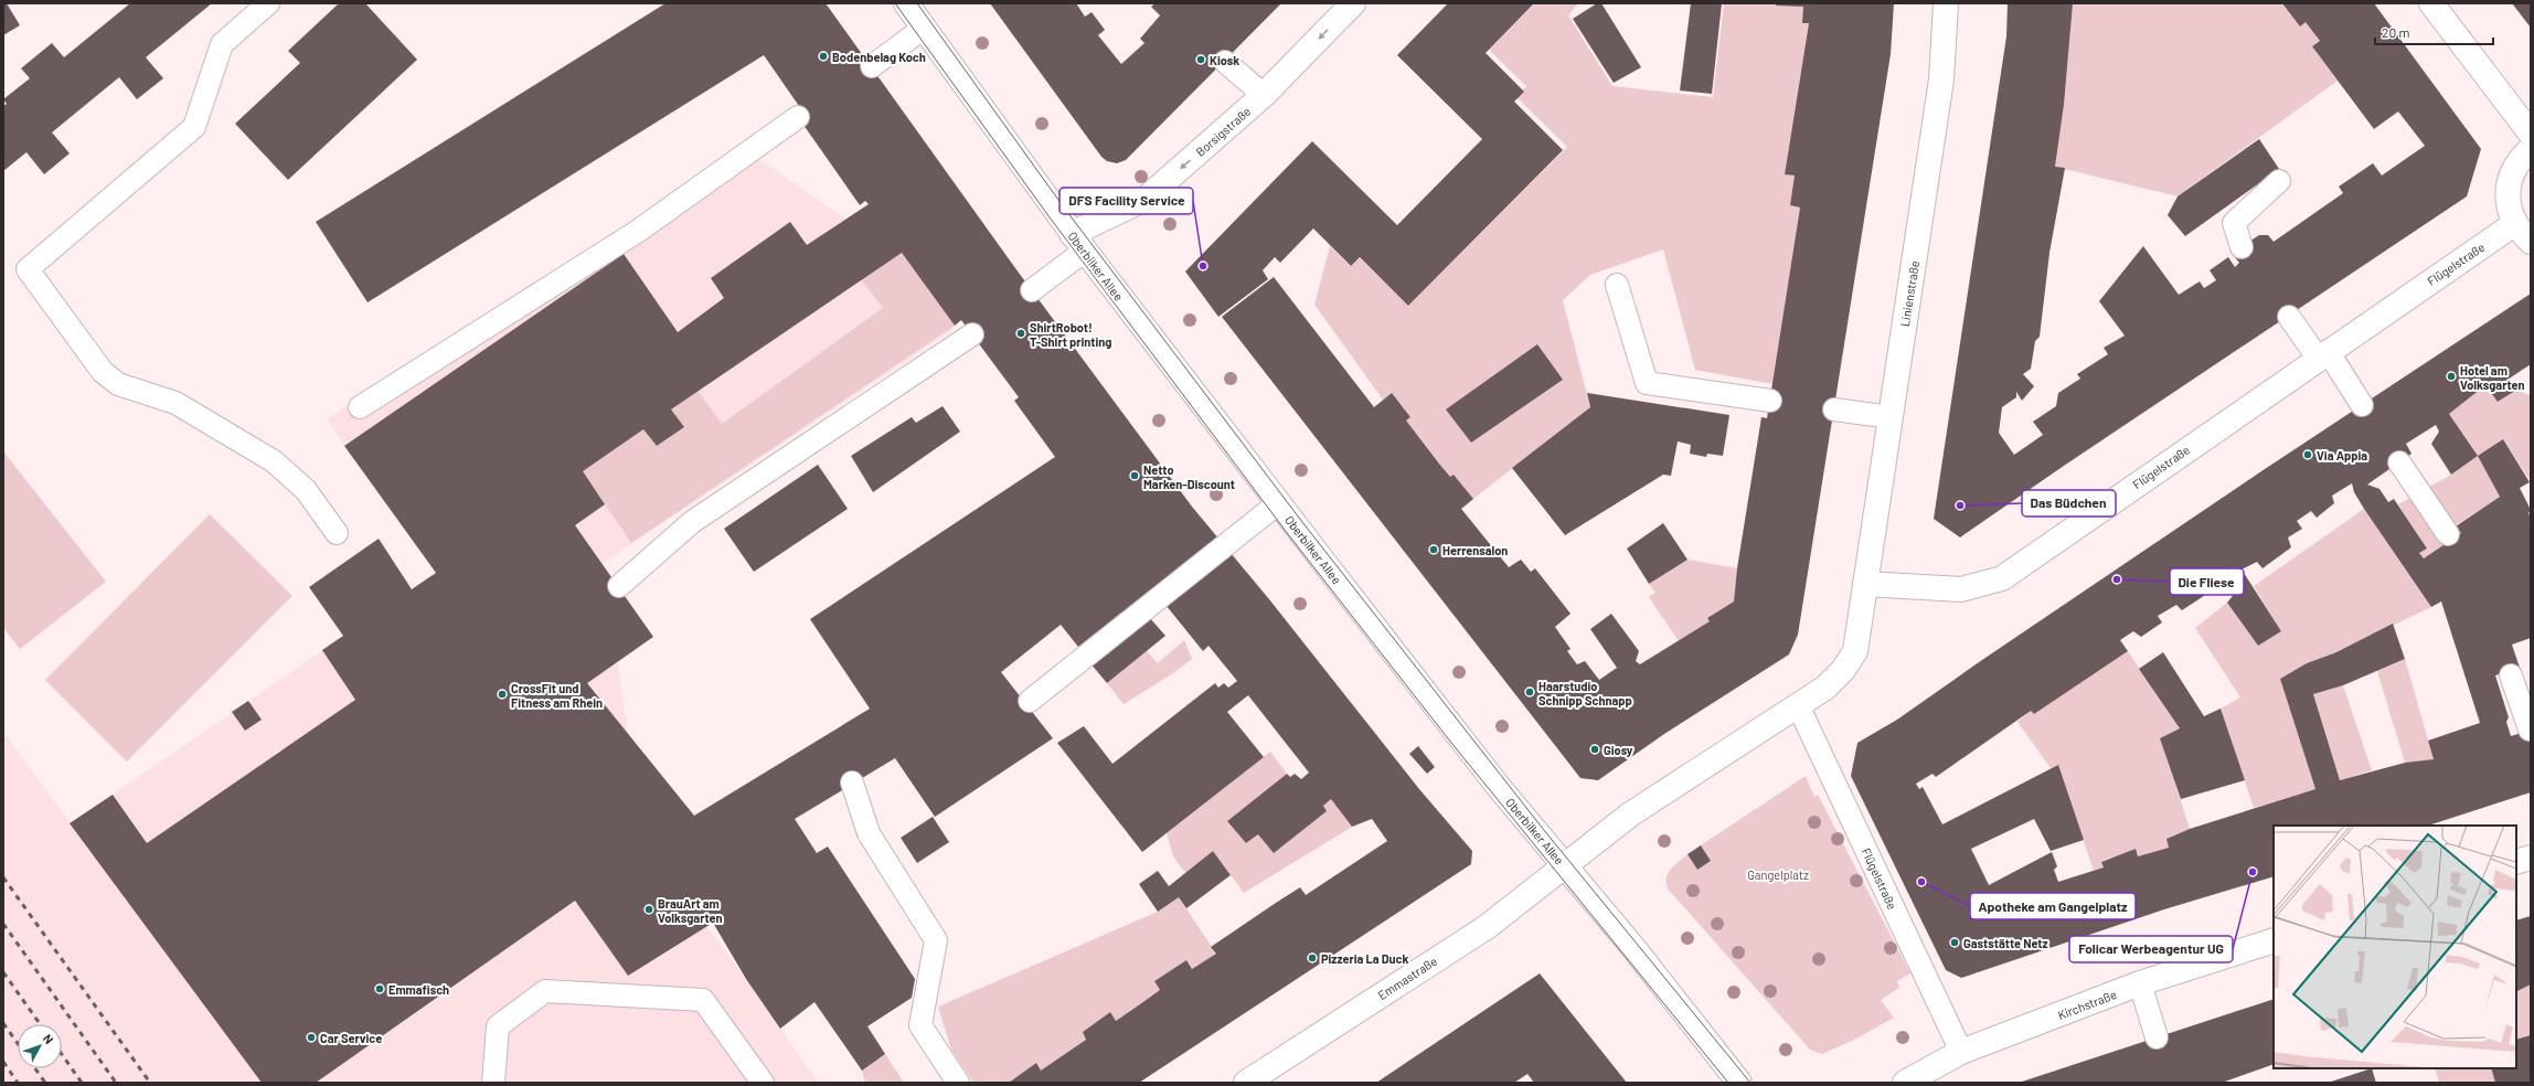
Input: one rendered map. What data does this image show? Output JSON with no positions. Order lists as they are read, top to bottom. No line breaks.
{"streets":{"street":["Borsigstraße","Flügelstraße","Oberbilker Allee","Linienstraße","Emmastraße","Kirchstraße"]},"crossings":[["Borsigstraße","Oberbilker Allee"],["Flügelstraße","Linienstraße"],["Flügelstraße","Kirchstraße"],["Oberbilker Allee","Emmastraße"]],"one_way":["Borsigstraße"],"parks":["Gangelplatz"],"places":["Bodenbelag Koch","Kiosk","DFS Facility Service","ShirtRobot! T-Shirt printing","Hotel am Volksgarten","Via Appia","Netto Marken-Discount","Das Büdchen","Herrensalon","Die Fliese","Haarstudio Schnipp Schnapp","CrossFit und Fitness am Rhein","Giosy","Folicar Werbeagentur UG","Apotheke am Gangelplatz","BrauArt am Volksgarten","Gaststätte Netz","Pizzeria La Duck","Emmafisch","Car Service"],"scale_bar":"20 m","north":"top right"}
